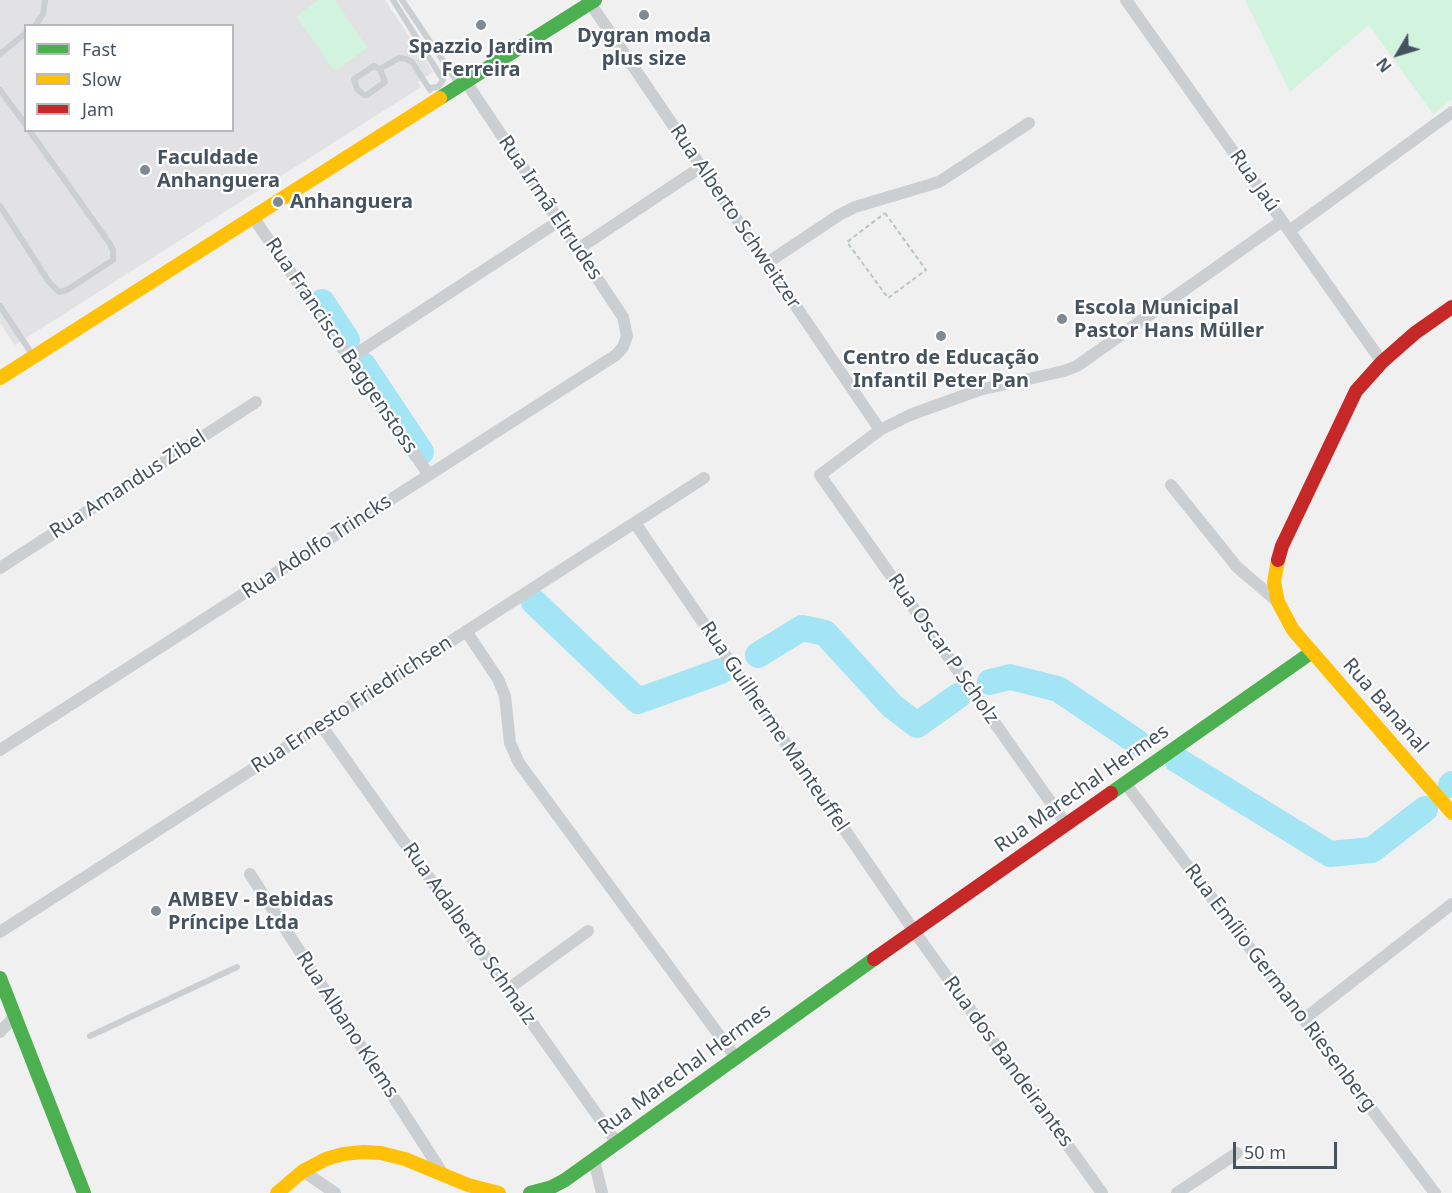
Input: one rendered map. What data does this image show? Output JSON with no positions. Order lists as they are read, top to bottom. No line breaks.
{"streets":{"street":["Rua Jaú","Rua Irmã Eltrudes","Rua Alberto Schweitzer","Rua Francisco Baggenstoss","Rua Amandus Zibel","Rua Adolfo Trincks","Rua Oscar P Scholz","Rua Ernesto Friedrichsen","Rua Bananal","Rua Guilherme Manteuffel","Rua Marechal Hermes","Rua Adalberto Schmalz","Rua Emílio Germano Riesenberg","Rua Albano Klems","Rua dos Bandeirantes"]},"crossings":[["Rua Irmã Eltrudes","Rua Adolfo Trincks"],["Rua Alberto Schweitzer","Rua Oscar P Scholz"],["Rua Francisco Baggenstoss","Rua Adolfo Trincks"],["Rua Oscar P Scholz","Rua Marechal Hermes"],["Rua Ernesto Friedrichsen","Rua Guilherme Manteuffel"],["Rua Ernesto Friedrichsen","Rua Adalberto Schmalz"],["Rua Bananal","Rua Marechal Hermes"],["Rua Guilherme Manteuffel","Rua Marechal Hermes"],["Rua Guilherme Manteuffel","Rua dos Bandeirantes"],["Rua Marechal Hermes","Rua Adalberto Schmalz"],["Rua Marechal Hermes","Rua Emílio Germano Riesenberg"],["Rua Marechal Hermes","Rua dos Bandeirantes"]],"places":["Dygran moda plus size","Spazzio Jardim Ferreira","Faculdade Anhanguera","Anhanguera","Escola Municipal Pastor Hans Müller","Centro de Educação Infantil Peter Pan","AMBEV - Bebidas Príncipe Ltda"],"legend":["Fast","Slow","Jam"],"scale_bar":"50 m","north":"bottom left"}
